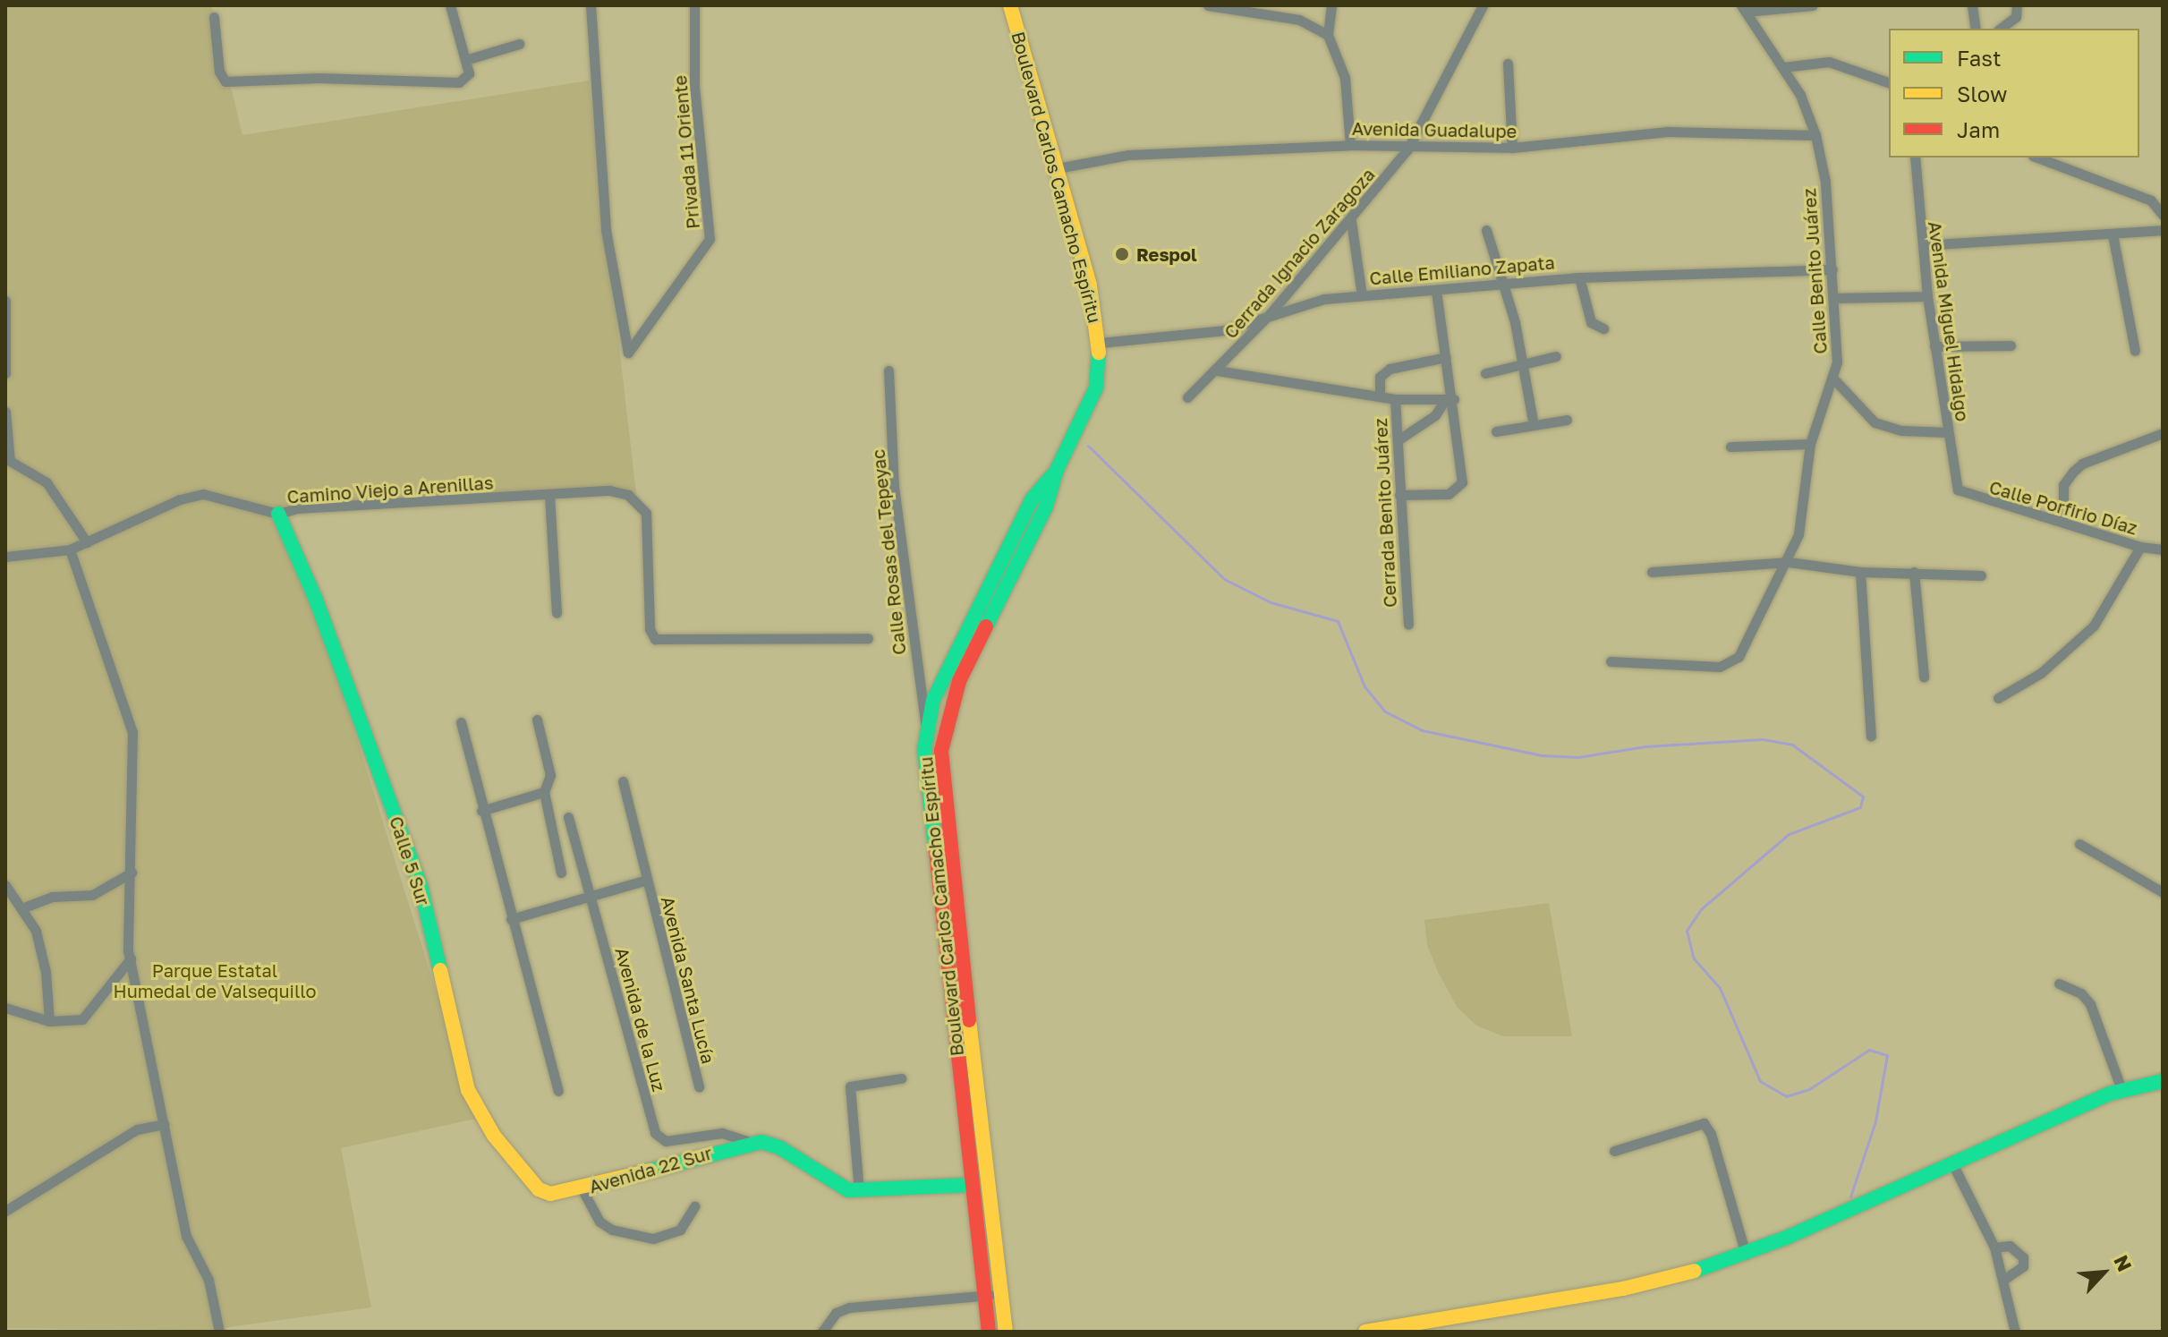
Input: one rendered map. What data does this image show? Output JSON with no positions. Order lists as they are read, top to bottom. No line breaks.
{"streets":{"main road":["Boulevard Carlos Camacho Espíritu","Calle 5 Sur","Avenida 22 Sur"],"street":["Avenida Guadalupe","Privada 11 Oriente","Cerrada Ignacio Zaragoza","Calle Emiliano Zapata","Calle Benito Juárez","Avenida Miguel Hidalgo","Camino Viejo a Arenillas","Calle Porfirio Díaz","Cerrada Benito Juárez","Calle Rosas del Tepeyac","Avenida Santa Lucía","Avenida de la Luz"]},"crossings":[["Avenida Guadalupe","Boulevard Carlos Camacho Espíritu"],["Avenida Guadalupe","Cerrada Ignacio Zaragoza"],["Avenida Guadalupe","Calle Benito Juárez"],["Boulevard Carlos Camacho Espíritu","Calle Emiliano Zapata"],["Boulevard Carlos Camacho Espíritu","Calle Rosas del Tepeyac"],["Cerrada Ignacio Zaragoza","Calle Emiliano Zapata"],["Calle Emiliano Zapata","Calle Benito Juárez"],["Avenida Miguel Hidalgo","Calle Porfirio Díaz"],["Camino Viejo a Arenillas","Calle 5 Sur"],["Calle 5 Sur","Avenida 22 Sur"],["Avenida de la Luz","Avenida 22 Sur"]],"parks":["Parque Estatal Humedal de Valsequillo"],"places":["Respol"],"legend":["Fast","Slow","Jam"],"north":"top right"}
